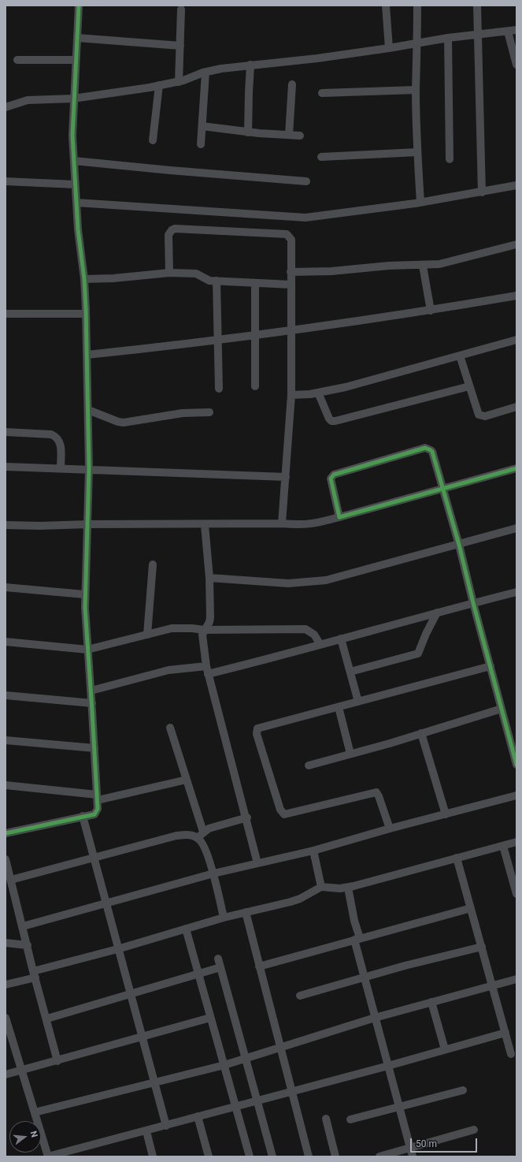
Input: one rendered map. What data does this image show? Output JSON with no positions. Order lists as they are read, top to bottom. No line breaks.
{"scale_bar":"50 m","north":"right"}
